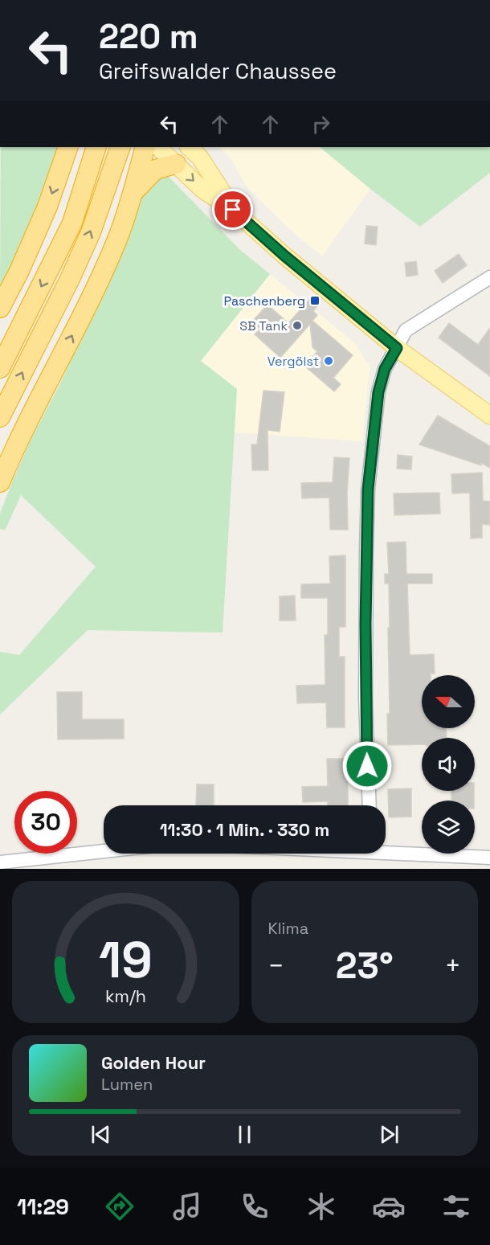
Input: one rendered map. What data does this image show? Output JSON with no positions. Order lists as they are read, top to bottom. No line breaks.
{"places":{"transit":["Paschenberg"],"other":["SB Tank","Vergölst"]},"north":"left","page":{"turn":["220 m","Greifswalder Chaussee"],"limit":"30","trip":"11:30 · 1 Min. · 330 m","tile":"Klima","heat":["−","23°","+"],"song":["Golden Hour","Lumen"],"tabs":"11:29","gauge":["19","km/h"]}}
